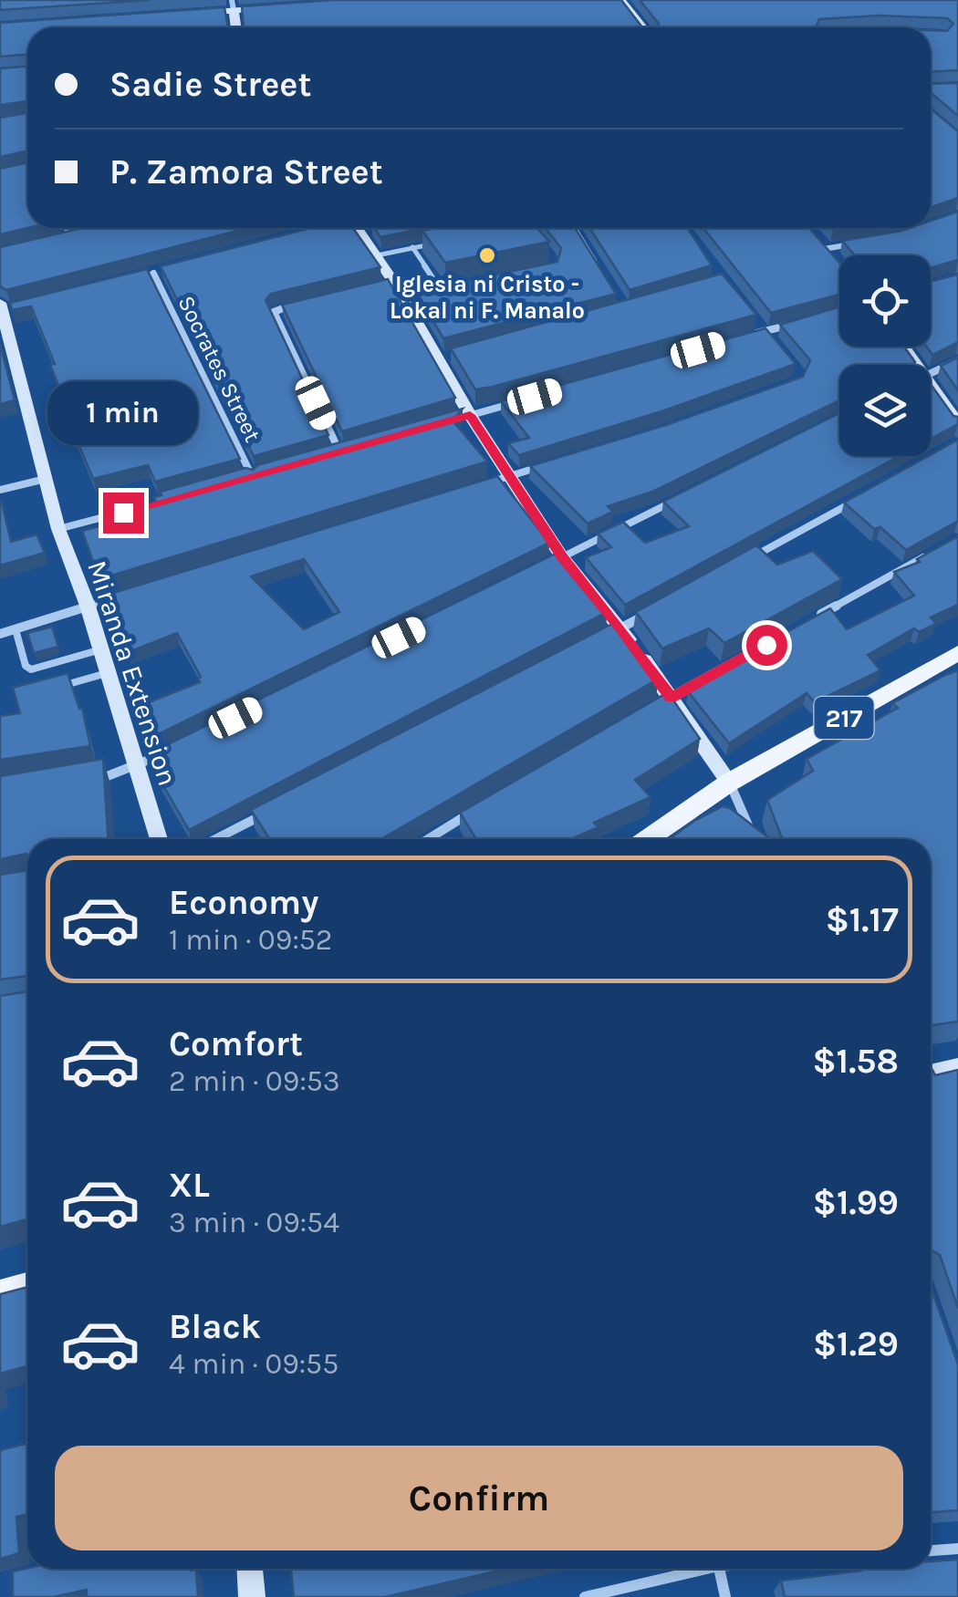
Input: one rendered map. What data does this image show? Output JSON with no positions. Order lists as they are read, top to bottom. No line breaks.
{"streets":{"main road":["217"],"street":["Socrates Street","Miranda Extension"]},"places":["Iglesia ni Cristo - Lokal ni F. Manalo"],"page":{"banner":["Sadie Street","P. Zamora Street"],"bubble":"1 min","list":[{"name":"Economy","note":"1 min · 09:52","value":"$1.17"},{"name":"Comfort","note":"2 min · 09:53","value":"$1.58"},{"name":"XL","note":"3 min · 09:54","value":"$1.99"},{"name":"Black","note":"4 min · 09:55","value":"$1.29"}],"buttons":"Confirm"}}
